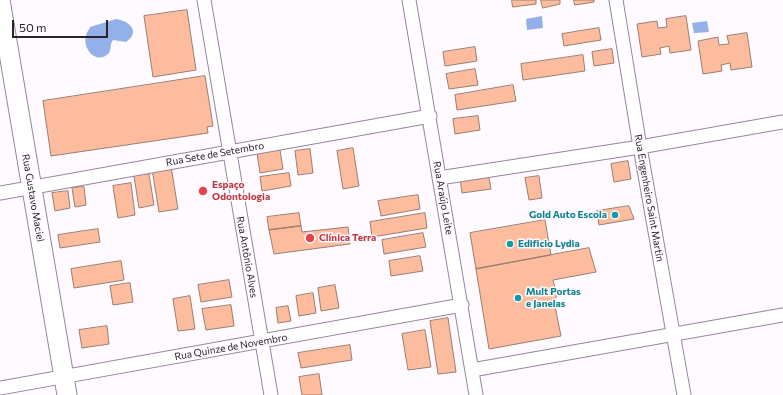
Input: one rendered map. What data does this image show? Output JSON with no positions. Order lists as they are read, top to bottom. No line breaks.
{"streets":{"street":["Rua Sete de Setembro","Rua Gustavo Maciel","Rua Araújo Leite","Rua Engenheiro Saint Martin","Rua Antônio Alves","Rua Quinze de Novembro"]},"crossings":[["Rua Sete de Setembro","Rua Gustavo Maciel"],["Rua Sete de Setembro","Rua Araújo Leite"],["Rua Sete de Setembro","Rua Antônio Alves"],["Rua Gustavo Maciel","Rua Quinze de Novembro"],["Rua Araújo Leite","Rua Quinze de Novembro"],["Rua Antônio Alves","Rua Quinze de Novembro"]],"places":["Espaço Odontologia","Gold Auto Escola","Clínica Terra","Edificio Lydia","Mult Portas e Janelas"],"scale_bar":"50 m"}
